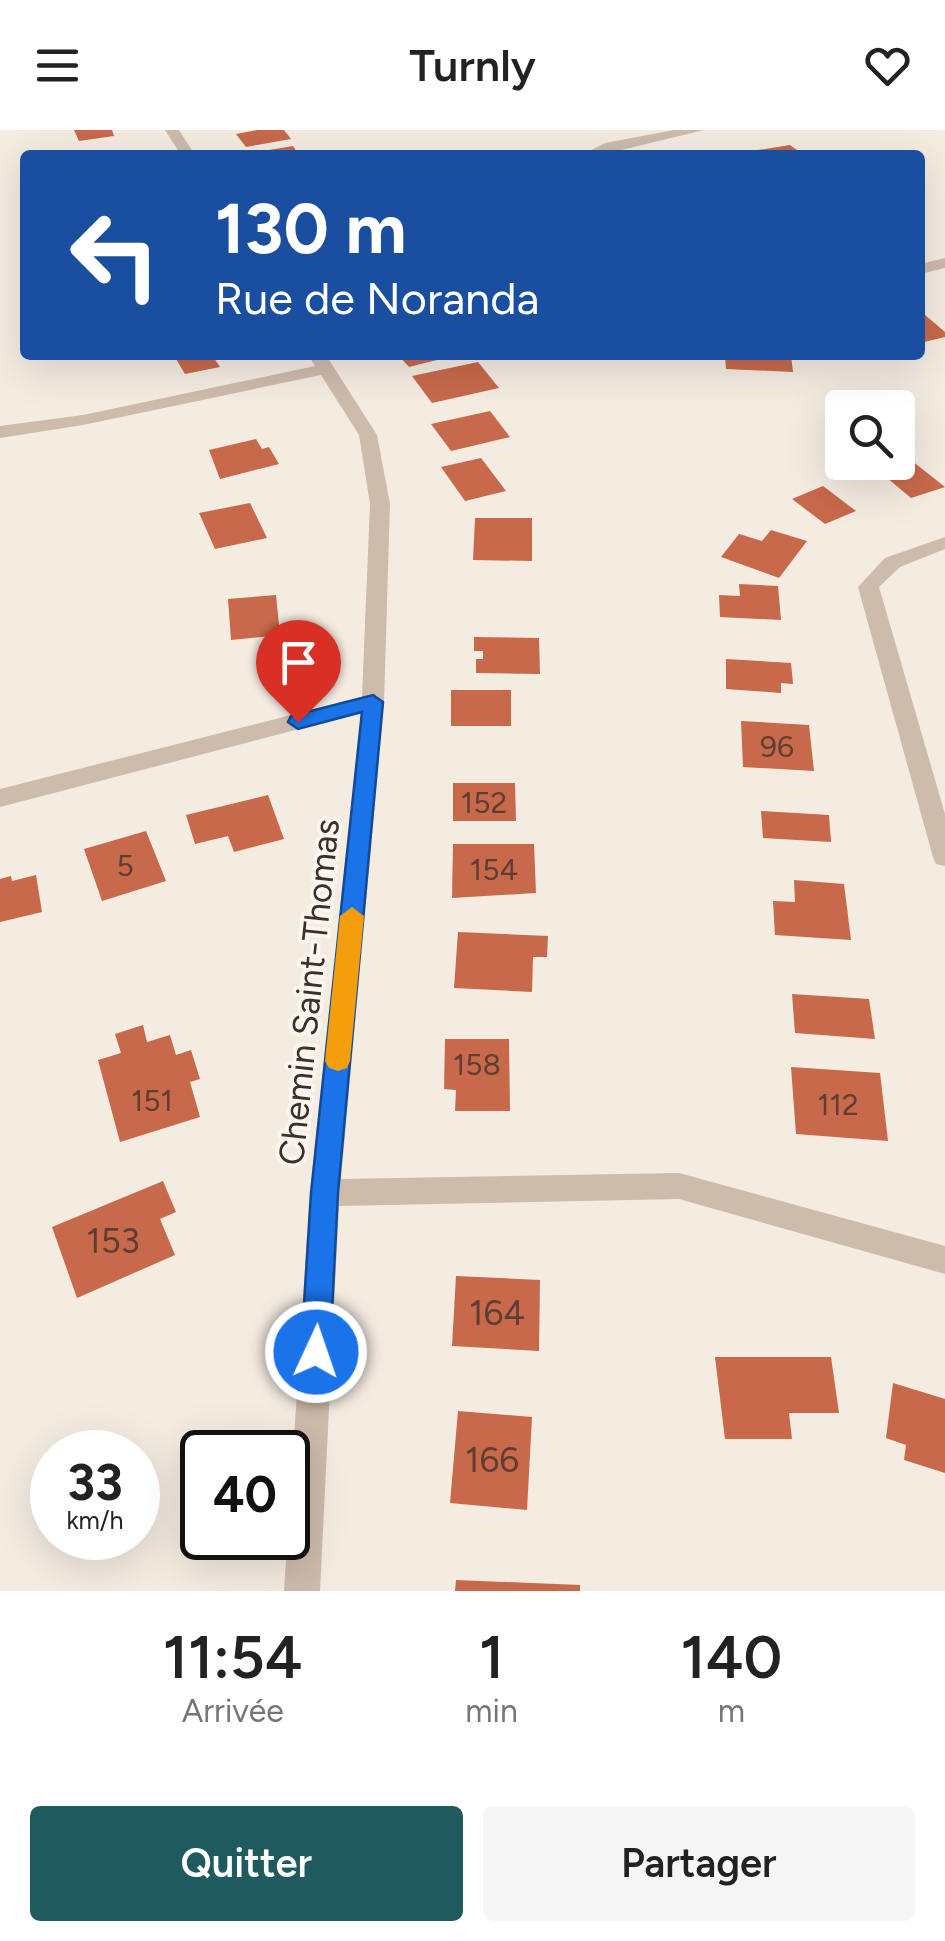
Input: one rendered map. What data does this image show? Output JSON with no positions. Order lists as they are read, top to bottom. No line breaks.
{"streets":{"street":["Chemin Saint-Thomas"]},"house_numbers":["96","152","5","154","158","151","112","153","164","166"],"page":{"header":"Turnly","turn":["130 m","Rue de Noranda"],"speed":"33 km/h","limit":"40","eta":["11:54","Arrivée","1","min","140","m"],"buttons":["Quitter","Partager"]}}
